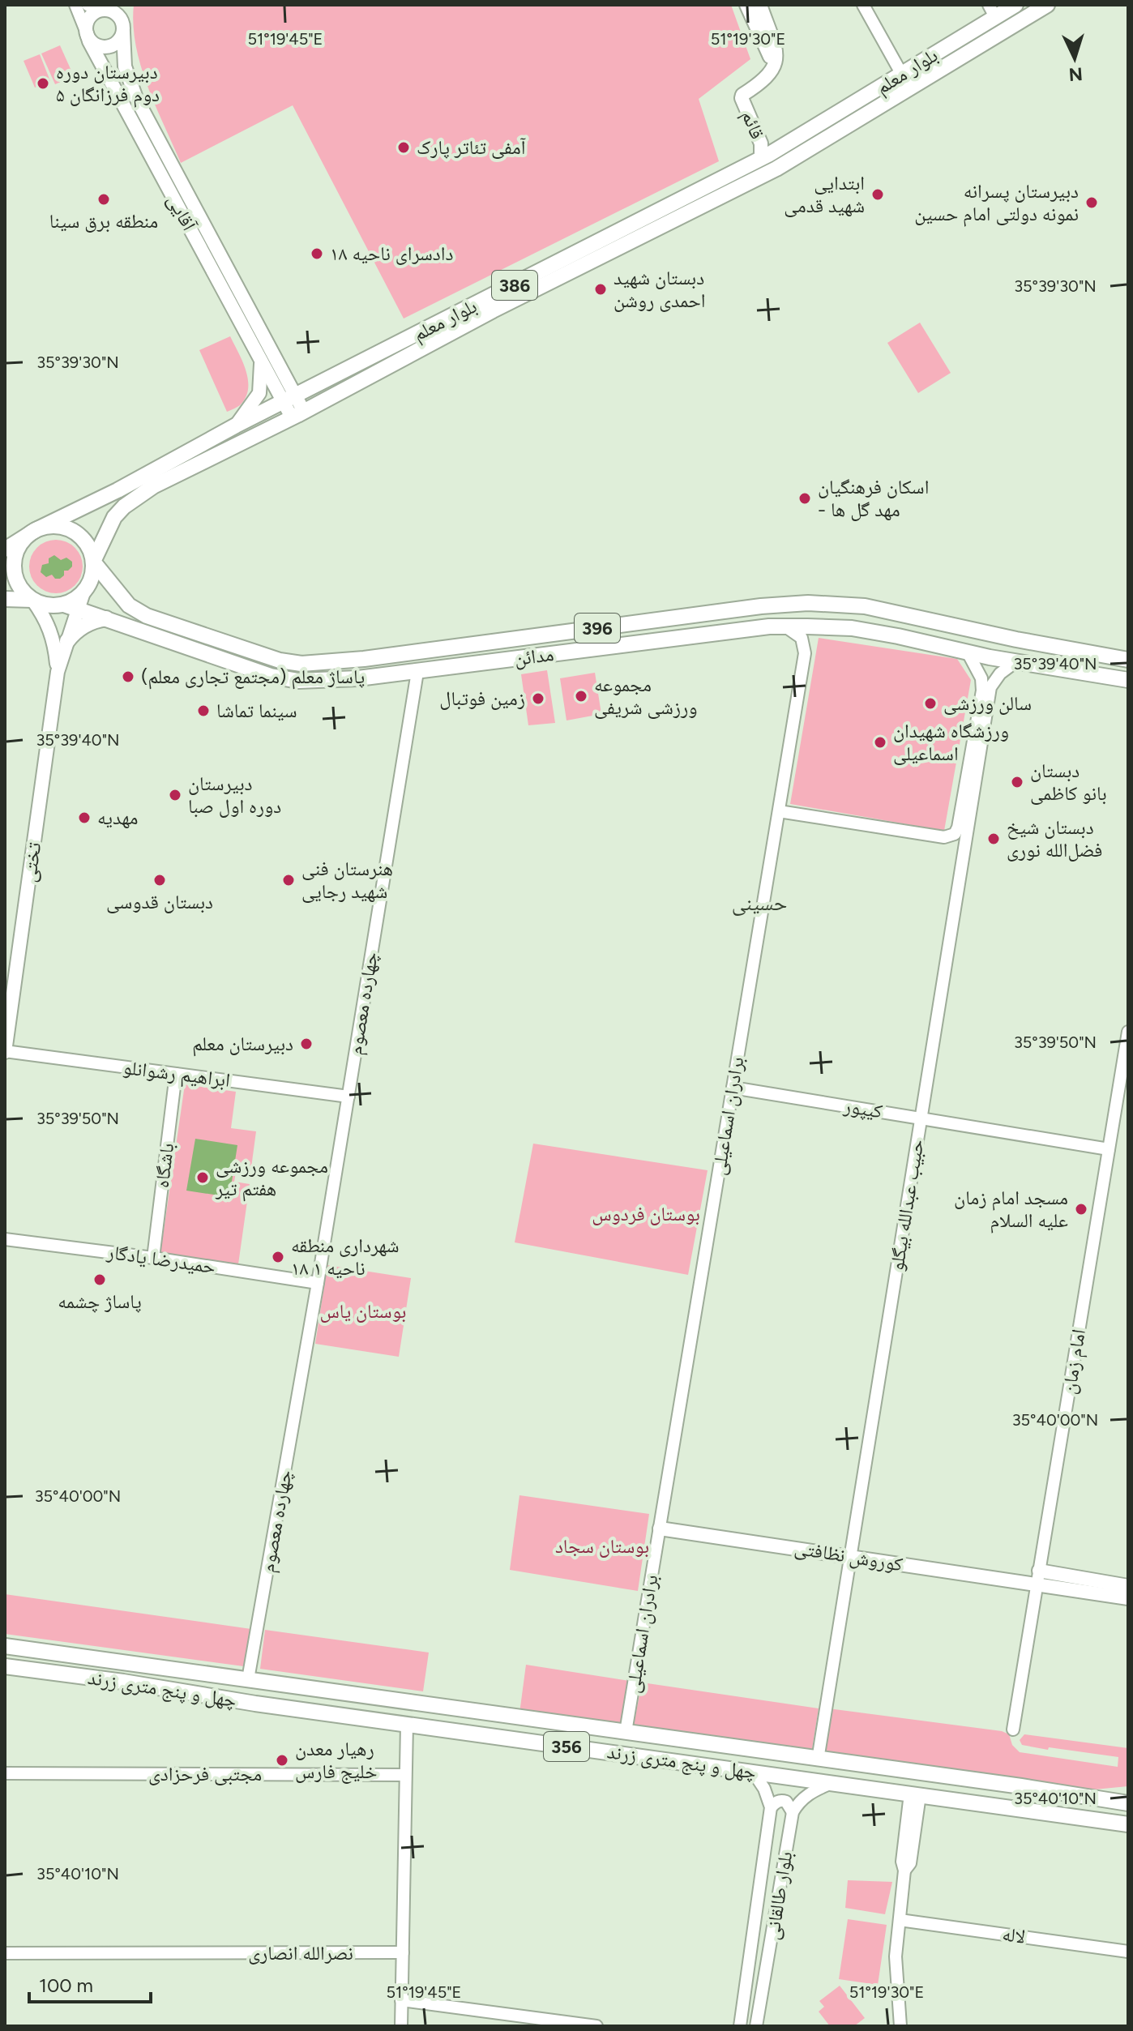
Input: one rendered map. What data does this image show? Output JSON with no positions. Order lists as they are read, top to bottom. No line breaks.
{"streets":{"main road":["بلوار معلم","قائم","آقایی","386","396","مدائن","تختی","کوروش نظافتی","چهل و پنج متری زرند","356"],"street":["چهارده معصوم","ابراهیم رشوانلو","کیپور","برادران اسماعیلی","باشگاه","حبیب عبدالله بیگلو","حمیدرضا یادگار","امام زمان","مجتبی فرحزادی","بلوار طالقانی","لاله","نصرالله انصاری"]},"crossings":[["بلوار معلم","قائم"],["بلوار معلم","آقایی"],["بلوار معلم","مدائن"],["بلوار معلم","تختی"],["مدائن","تختی"],["مدائن","چهارده معصوم"],["مدائن","برادران اسماعیلی"],["تختی","ابراهیم رشوانلو"],["چهارده معصوم","ابراهیم رشوانلو"],["چهارده معصوم","حمیدرضا یادگار"],["چهارده معصوم","چهل و پنج متری زرند"],["ابراهیم رشوانلو","باشگاه"],["کیپور","برادران اسماعیلی"],["کیپور","حبیب عبدالله بیگلو"],["کیپور","امام زمان"],["برادران اسماعیلی","کوروش نظافتی"],["برادران اسماعیلی","چهل و پنج متری زرند"],["باشگاه","حمیدرضا یادگار"],["حبیب عبدالله بیگلو","کوروش نظافتی"],["حبیب عبدالله بیگلو","چهل و پنج متری زرند"],["امام زمان","کوروش نظافتی"]],"districts":["حسینی"],"parks":["بوستان فردوس","بوستان یاس","بوستان سجاد"],"places":["دبیرستان دوره دوم فرزانگان ۵","آمفی تئاتر پارک","ابتدایی شهید قدمی","منطقه برق سینا","دبیرستان پسرانه نمونه دولتی امام حسین","دادسرای ناحیه ۱۸","دبستان شهید احمدی روشن","اسکان فرهنگیان - مهد گل ها","پاساژ معلم (مجتمع تجاری معلم)","مجموعه ورزشی شریفی","زمین فوتبال","سالن ورزشی","سینما تماشا","ورزشگاه شهیدان اسماعیلی","دبستان بانو کاظمی","دبیرستان دوره اول صبا","مهدیه","دبستان شیخ فضل‌الله نوری","دبستان قدوسی","هنرستان فنی شهید رجایی","دبیرستان معلم","مجموعه ورزشی هفتم تیر","مسجد امام زمان علیه السلام","شهرداری منطقه ۱۸ ناحیه ۱","پاساژ چشمه","رهیار معدن خلیج فارس"],"scale_bar":"100 m","north":"bottom","coordinates":["51°19'45\"E","51°19'30\"E","35°39'30\"N","35°39'40\"N","35°39'50\"N","35°40'00\"N","35°40'10\"N"]}
